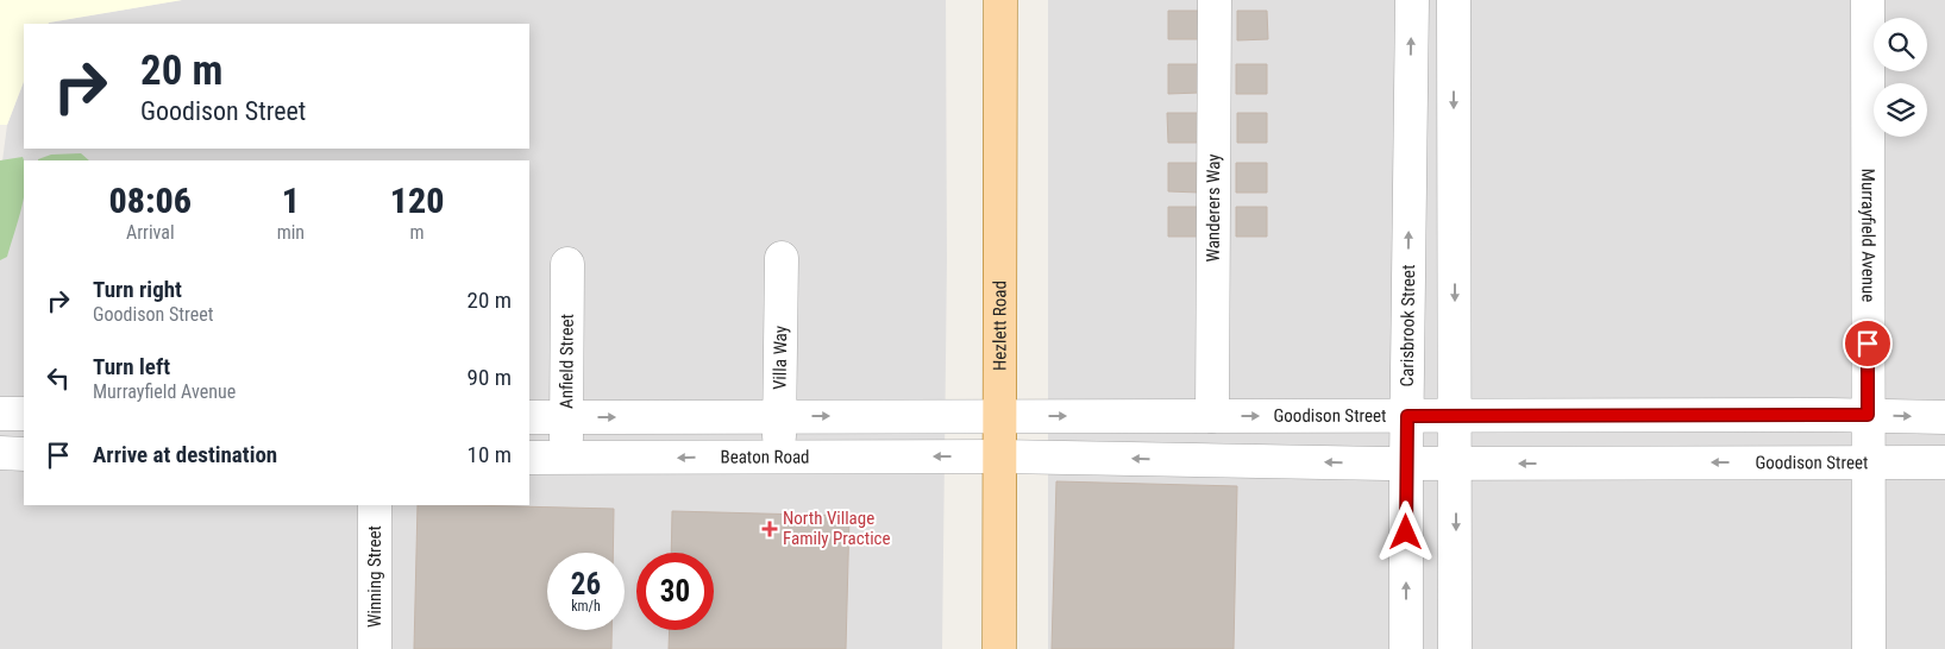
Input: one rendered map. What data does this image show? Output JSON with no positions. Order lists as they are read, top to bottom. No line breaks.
{"streets":{"main road":["Hezlett Road"],"street":["Wanderers Way","Murrayfield Avenue","Carisbrook Street","Villa Way","Anfield Street","Goodison Street","Beaton Road","Winning Street"]},"crossings":[["Wanderers Way","Goodison Street"],["Murrayfield Avenue","Goodison Street"],["Hezlett Road","Goodison Street"],["Hezlett Road","Beaton Road"],["Carisbrook Street","Goodison Street"],["Villa Way","Beaton Road"],["Anfield Street","Beaton Road"],["Goodison Street","Beaton Road"]],"places":{"health":["North Village Family Practice"]},"page":{"turn":["20 m","Goodison Street"],"eta":["08:06","Arrival","1","min","120","m"],"list":[{"name":"Turn right","note":"Goodison Street","value":"20 m"},{"name":"Turn left","note":"Murrayfield Avenue","value":"90 m"},{"name":"Arrive at destination","value":"10 m"}],"speed":"26 km/h","limit":"30"}}
